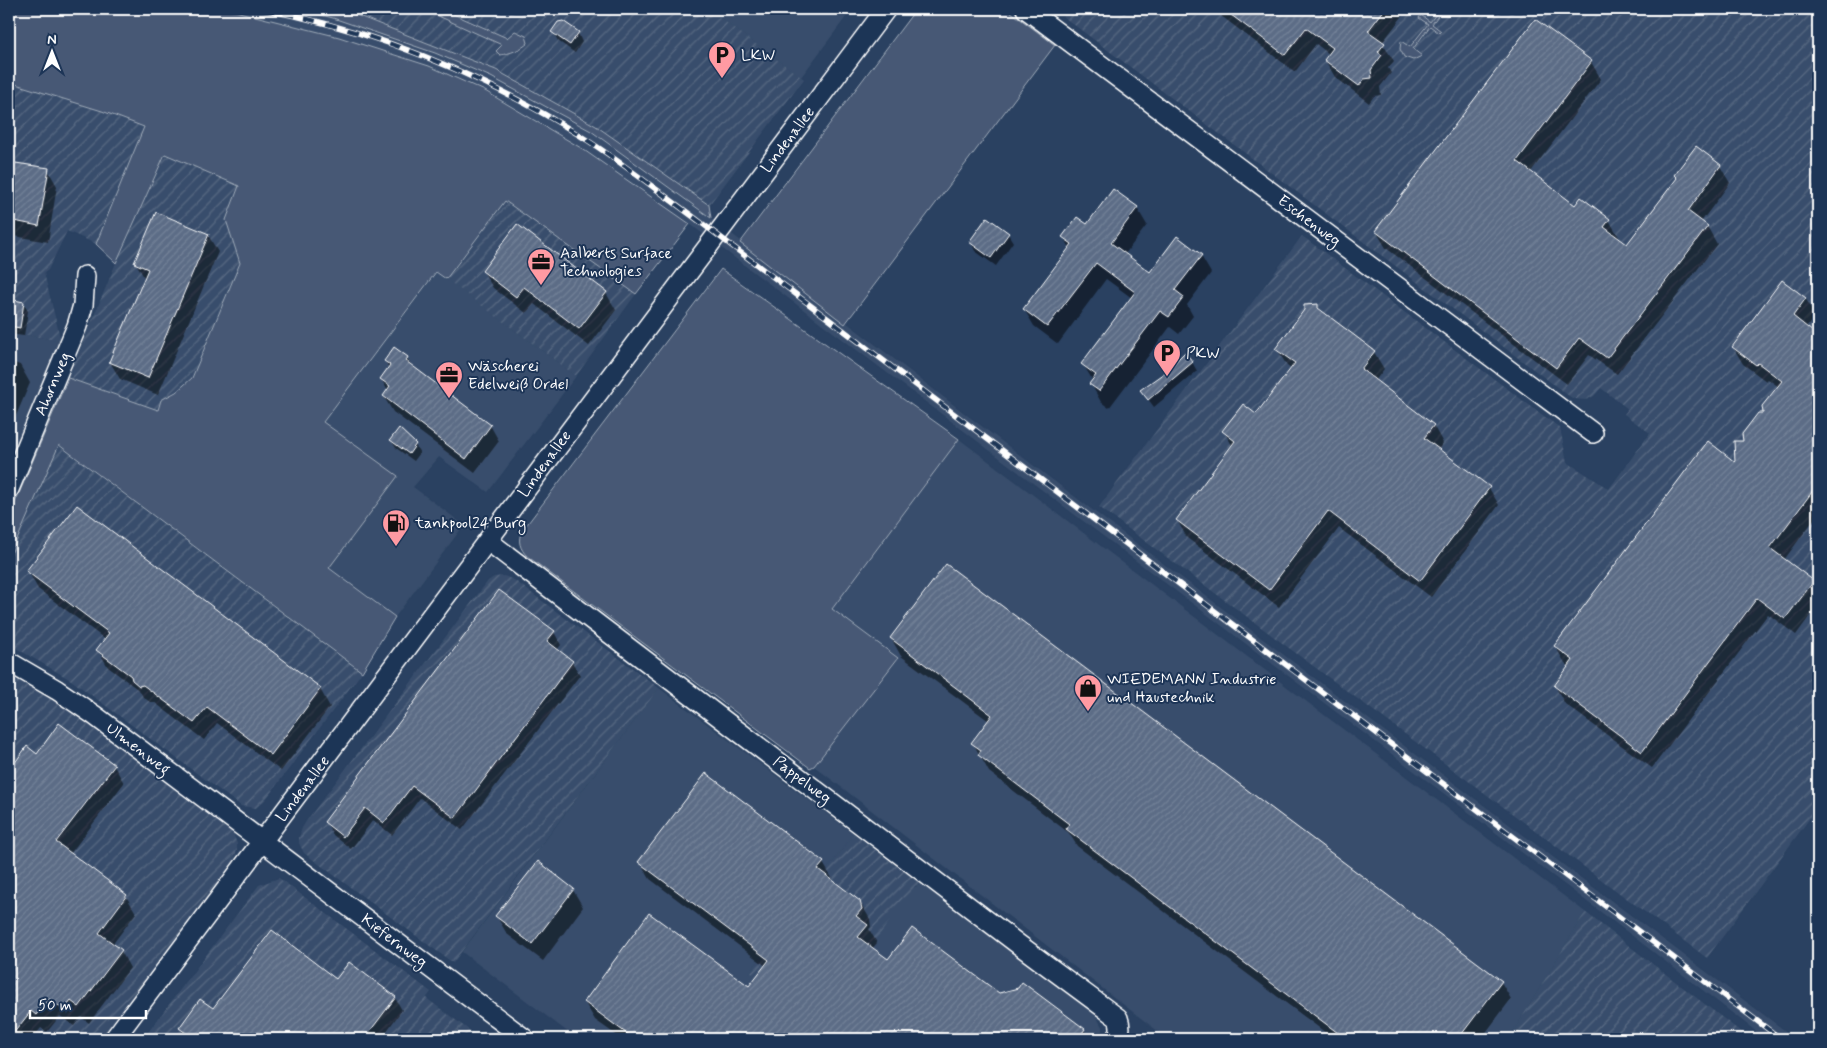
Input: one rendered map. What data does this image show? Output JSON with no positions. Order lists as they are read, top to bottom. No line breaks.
{"streets":{"street":["Lindenallee","Eschenweg","Ahornweg","Ulmenweg","Pappelweg","Kiefernweg"]},"crossings":[["Lindenallee","Ulmenweg"],["Lindenallee","Pappelweg"],["Lindenallee","Kiefernweg"],["Ulmenweg","Kiefernweg"]],"places":{"parking":["LKW","PKW"],"office":["Aalberts Surface Technologies","Wäscherei Edelweiß Ordel"],"fuel station":["tankpool24 Burg"],"shop":["WIEDEMANN Industrie und Haustechnik"]},"scale_bar":"50 m","north":"top"}
